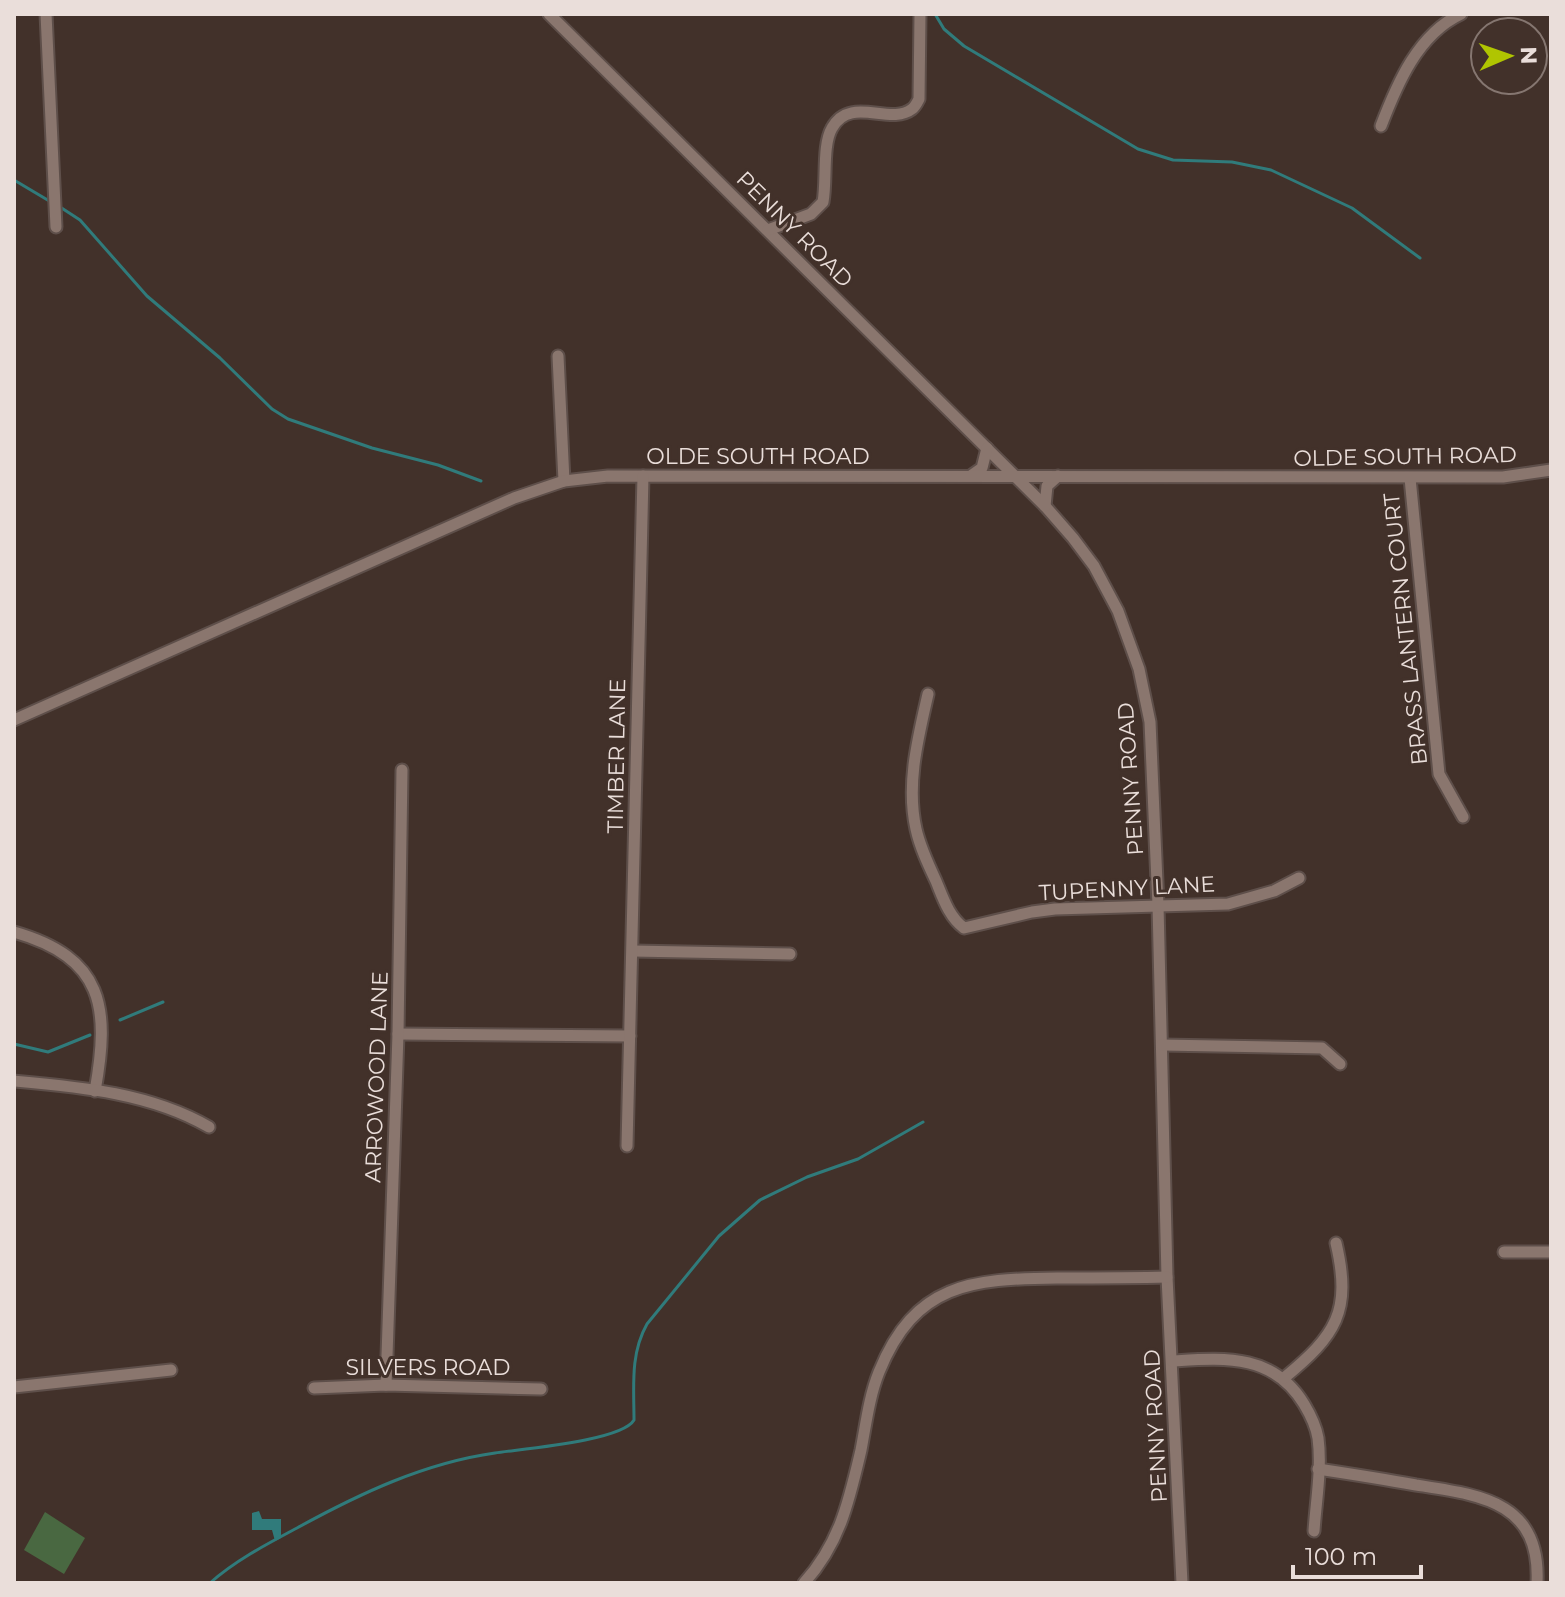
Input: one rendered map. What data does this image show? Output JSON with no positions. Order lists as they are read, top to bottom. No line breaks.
{"streets":{"street":["PENNY ROAD","OLDE SOUTH ROAD","BRASS LANTERN COURT","TIMBER LANE","TUPENNY LANE","ARROWOOD LANE","SILVERS ROAD"]},"crossings":[["PENNY ROAD","OLDE SOUTH ROAD"],["PENNY ROAD","TUPENNY LANE"],["OLDE SOUTH ROAD","BRASS LANTERN COURT"],["OLDE SOUTH ROAD","TIMBER LANE"],["ARROWOOD LANE","SILVERS ROAD"]],"scale_bar":"100 m","north":"right"}
